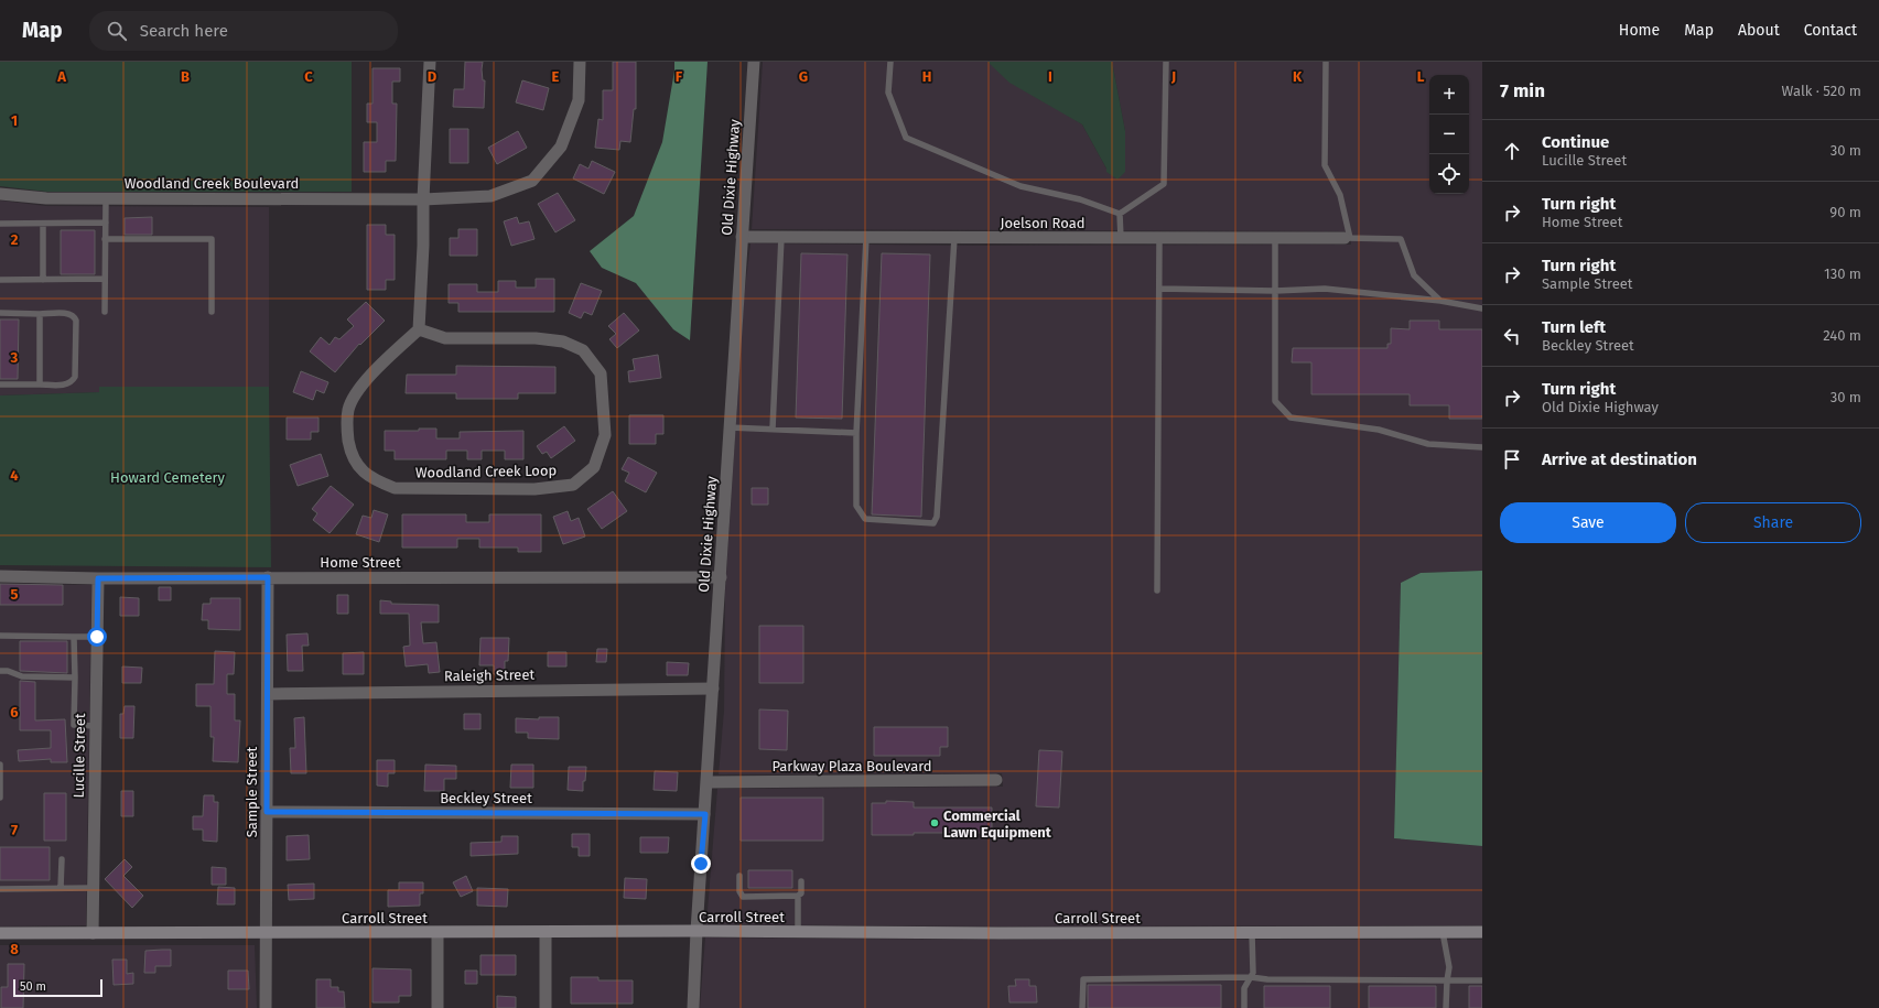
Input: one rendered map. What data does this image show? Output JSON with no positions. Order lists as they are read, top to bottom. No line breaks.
{"streets":{"main road":["Carroll Street"],"street":["Old Dixie Highway","Woodland Creek Boulevard","Joelson Road","Woodland Creek Loop","Home Street","Raleigh Street","Lucille Street","Parkway Plaza Boulevard","Sample Street","Beckley Street"]},"crossings":[["Old Dixie Highway","Joelson Road"],["Old Dixie Highway","Home Street"],["Old Dixie Highway","Raleigh Street"],["Old Dixie Highway","Parkway Plaza Boulevard"],["Old Dixie Highway","Beckley Street"],["Old Dixie Highway","Carroll Street"],["Home Street","Lucille Street"],["Home Street","Sample Street"],["Raleigh Street","Sample Street"],["Lucille Street","Carroll Street"],["Sample Street","Beckley Street"],["Sample Street","Carroll Street"]],"parks":["Howard Cemetery"],"places":["Commercial Lawn Equipment"],"scale_bar":"50 m","page":{"header":"Map","search":"Search here","nav":["Home","Map","About","Contact"],"heading":["7 min","Walk · 520 m"],"map_buttons":["+","−"],"list":[["Continue","Lucille Street","30 m"],["Turn right","Home Street","90 m"],["Turn right","Sample Street","130 m"],["Turn left","Beckley Street","240 m"],["Turn right","Old Dixie Highway","30 m"],"Arrive at destination"],"buttons":["Save","Share"],"scale":"50 m"},"grid":{"columns":["A","B","C","D","E","F","G","H","I","J","K","L"],"rows":["1","2","3","4","5","6","7","8"]}}
